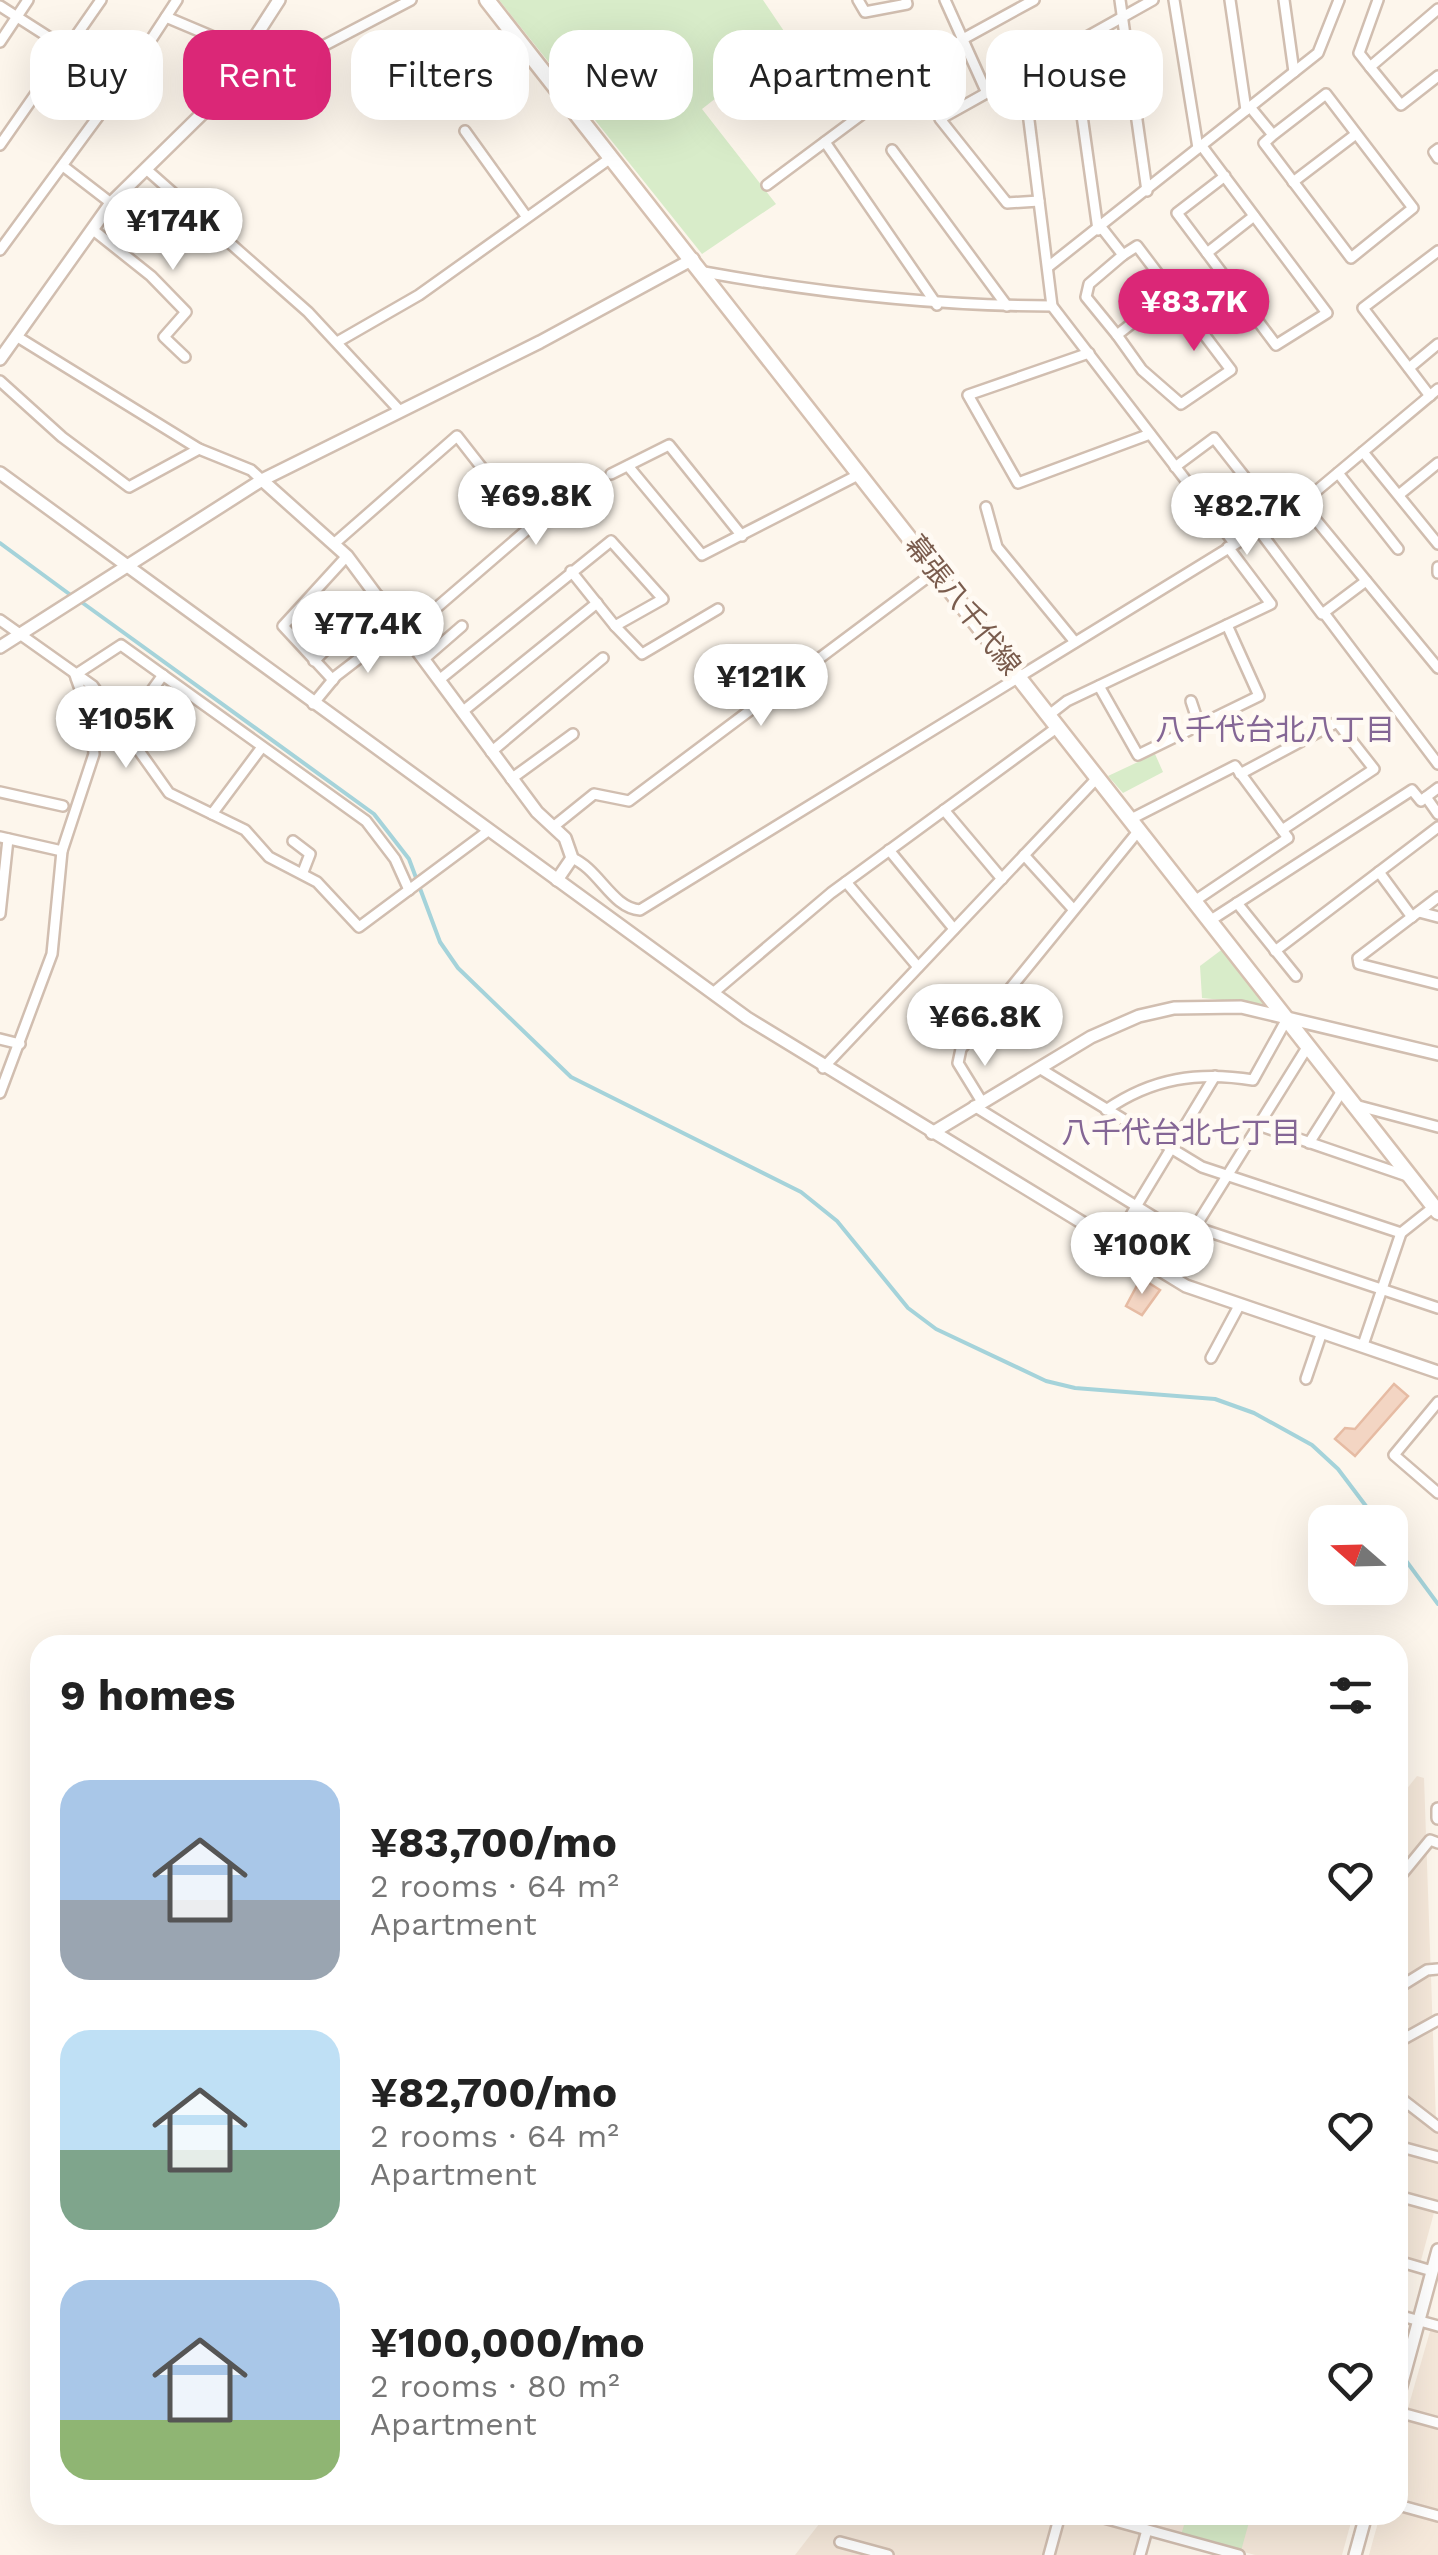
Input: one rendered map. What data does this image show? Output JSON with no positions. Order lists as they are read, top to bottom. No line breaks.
{"streets":{"main road":["幕張八千代線"]},"districts":["八千代台北八丁目","八千代台北七丁目"],"north":"left","page":{"chip":["Buy","Rent","Filters","New","Apartment","House"],"price":["¥174K","¥83.7K","¥69.8K","¥82.7K","¥77.4K","¥121K","¥105K","¥66.8K","¥100K"],"heading":"9 homes","list":[{"name":"¥83,700/mo","note":"2 rooms · 64 m² · Apartment"},{"name":"¥82,700/mo","note":"2 rooms · 64 m² · Apartment"},{"name":"¥100,000/mo","note":"2 rooms · 80 m² · Apartment"}]}}
